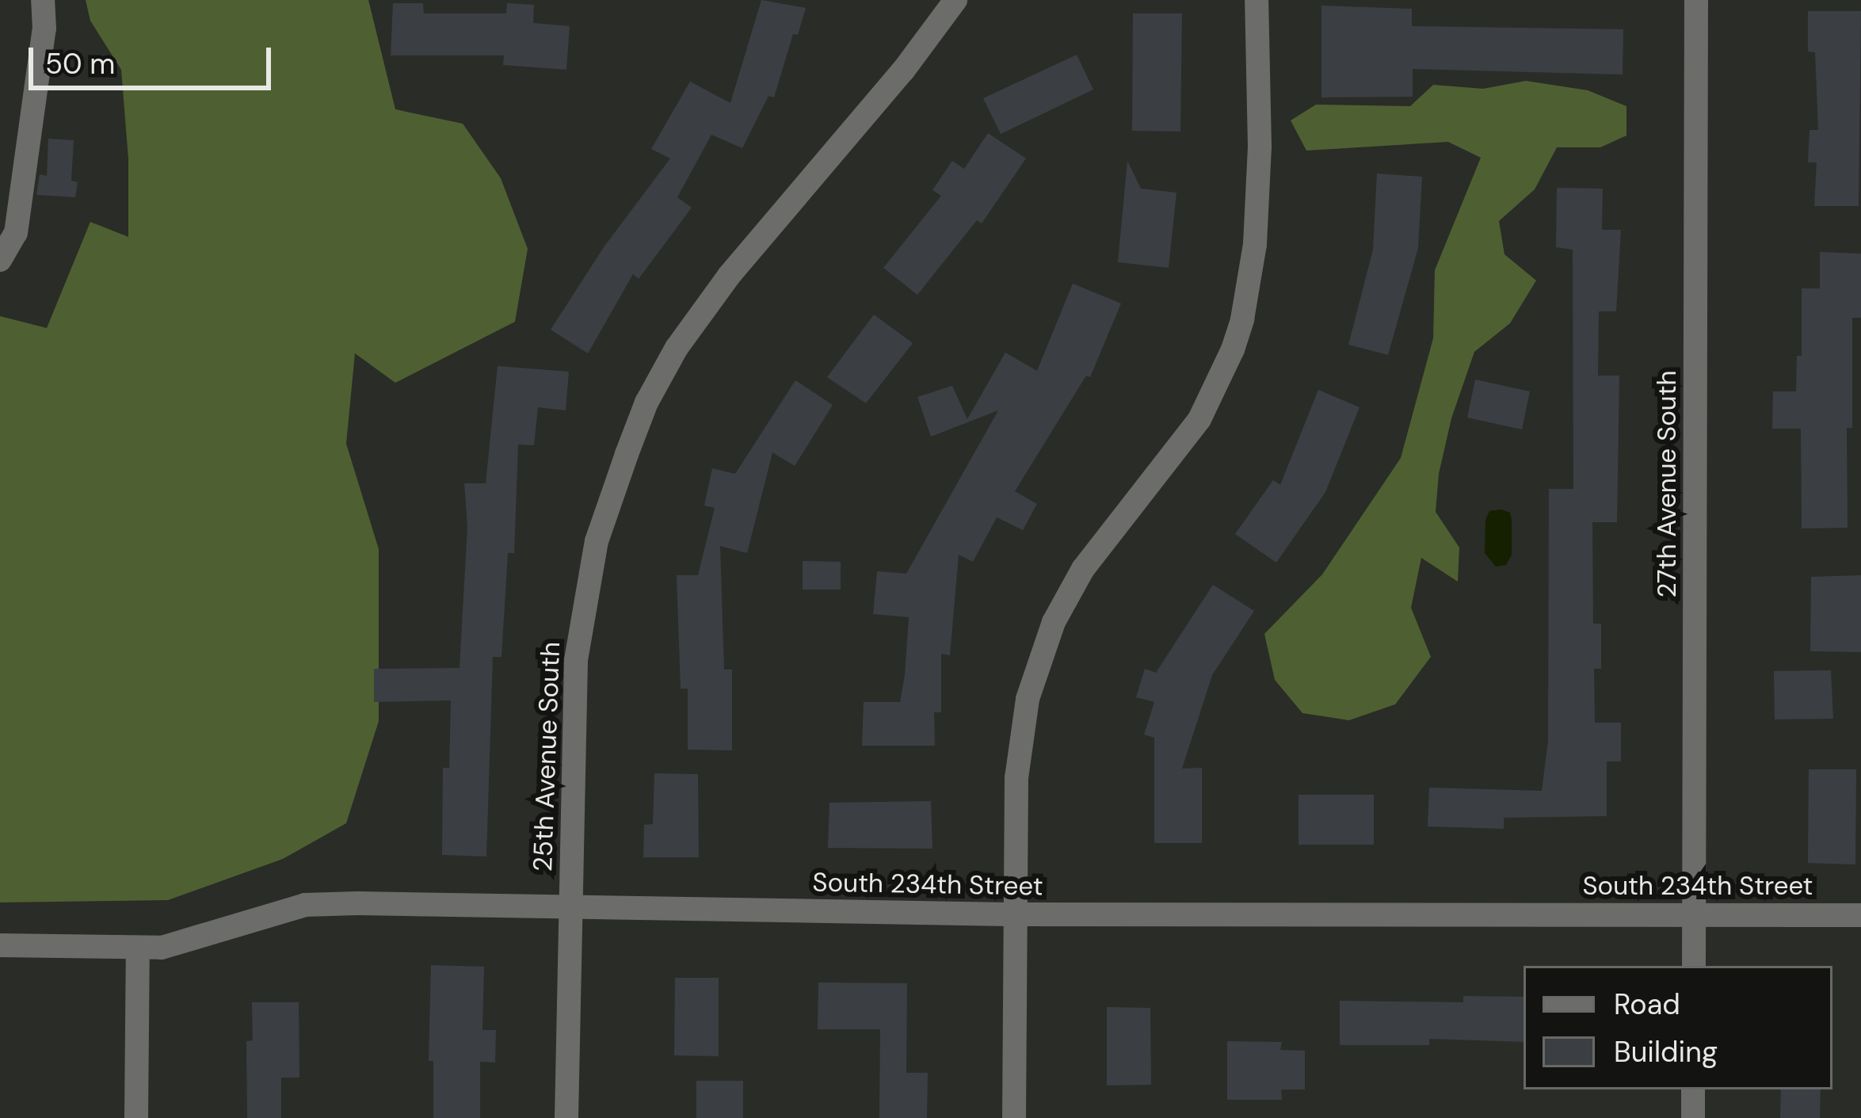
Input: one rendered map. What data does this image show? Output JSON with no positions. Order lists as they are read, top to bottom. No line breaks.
{"streets":{"street":["27th Avenue South","25th Avenue South","South 234th Street"]},"crossings":[["27th Avenue South","South 234th Street"],["25th Avenue South","South 234th Street"]],"legend":["Road","Building"],"scale_bar":"50 m"}
